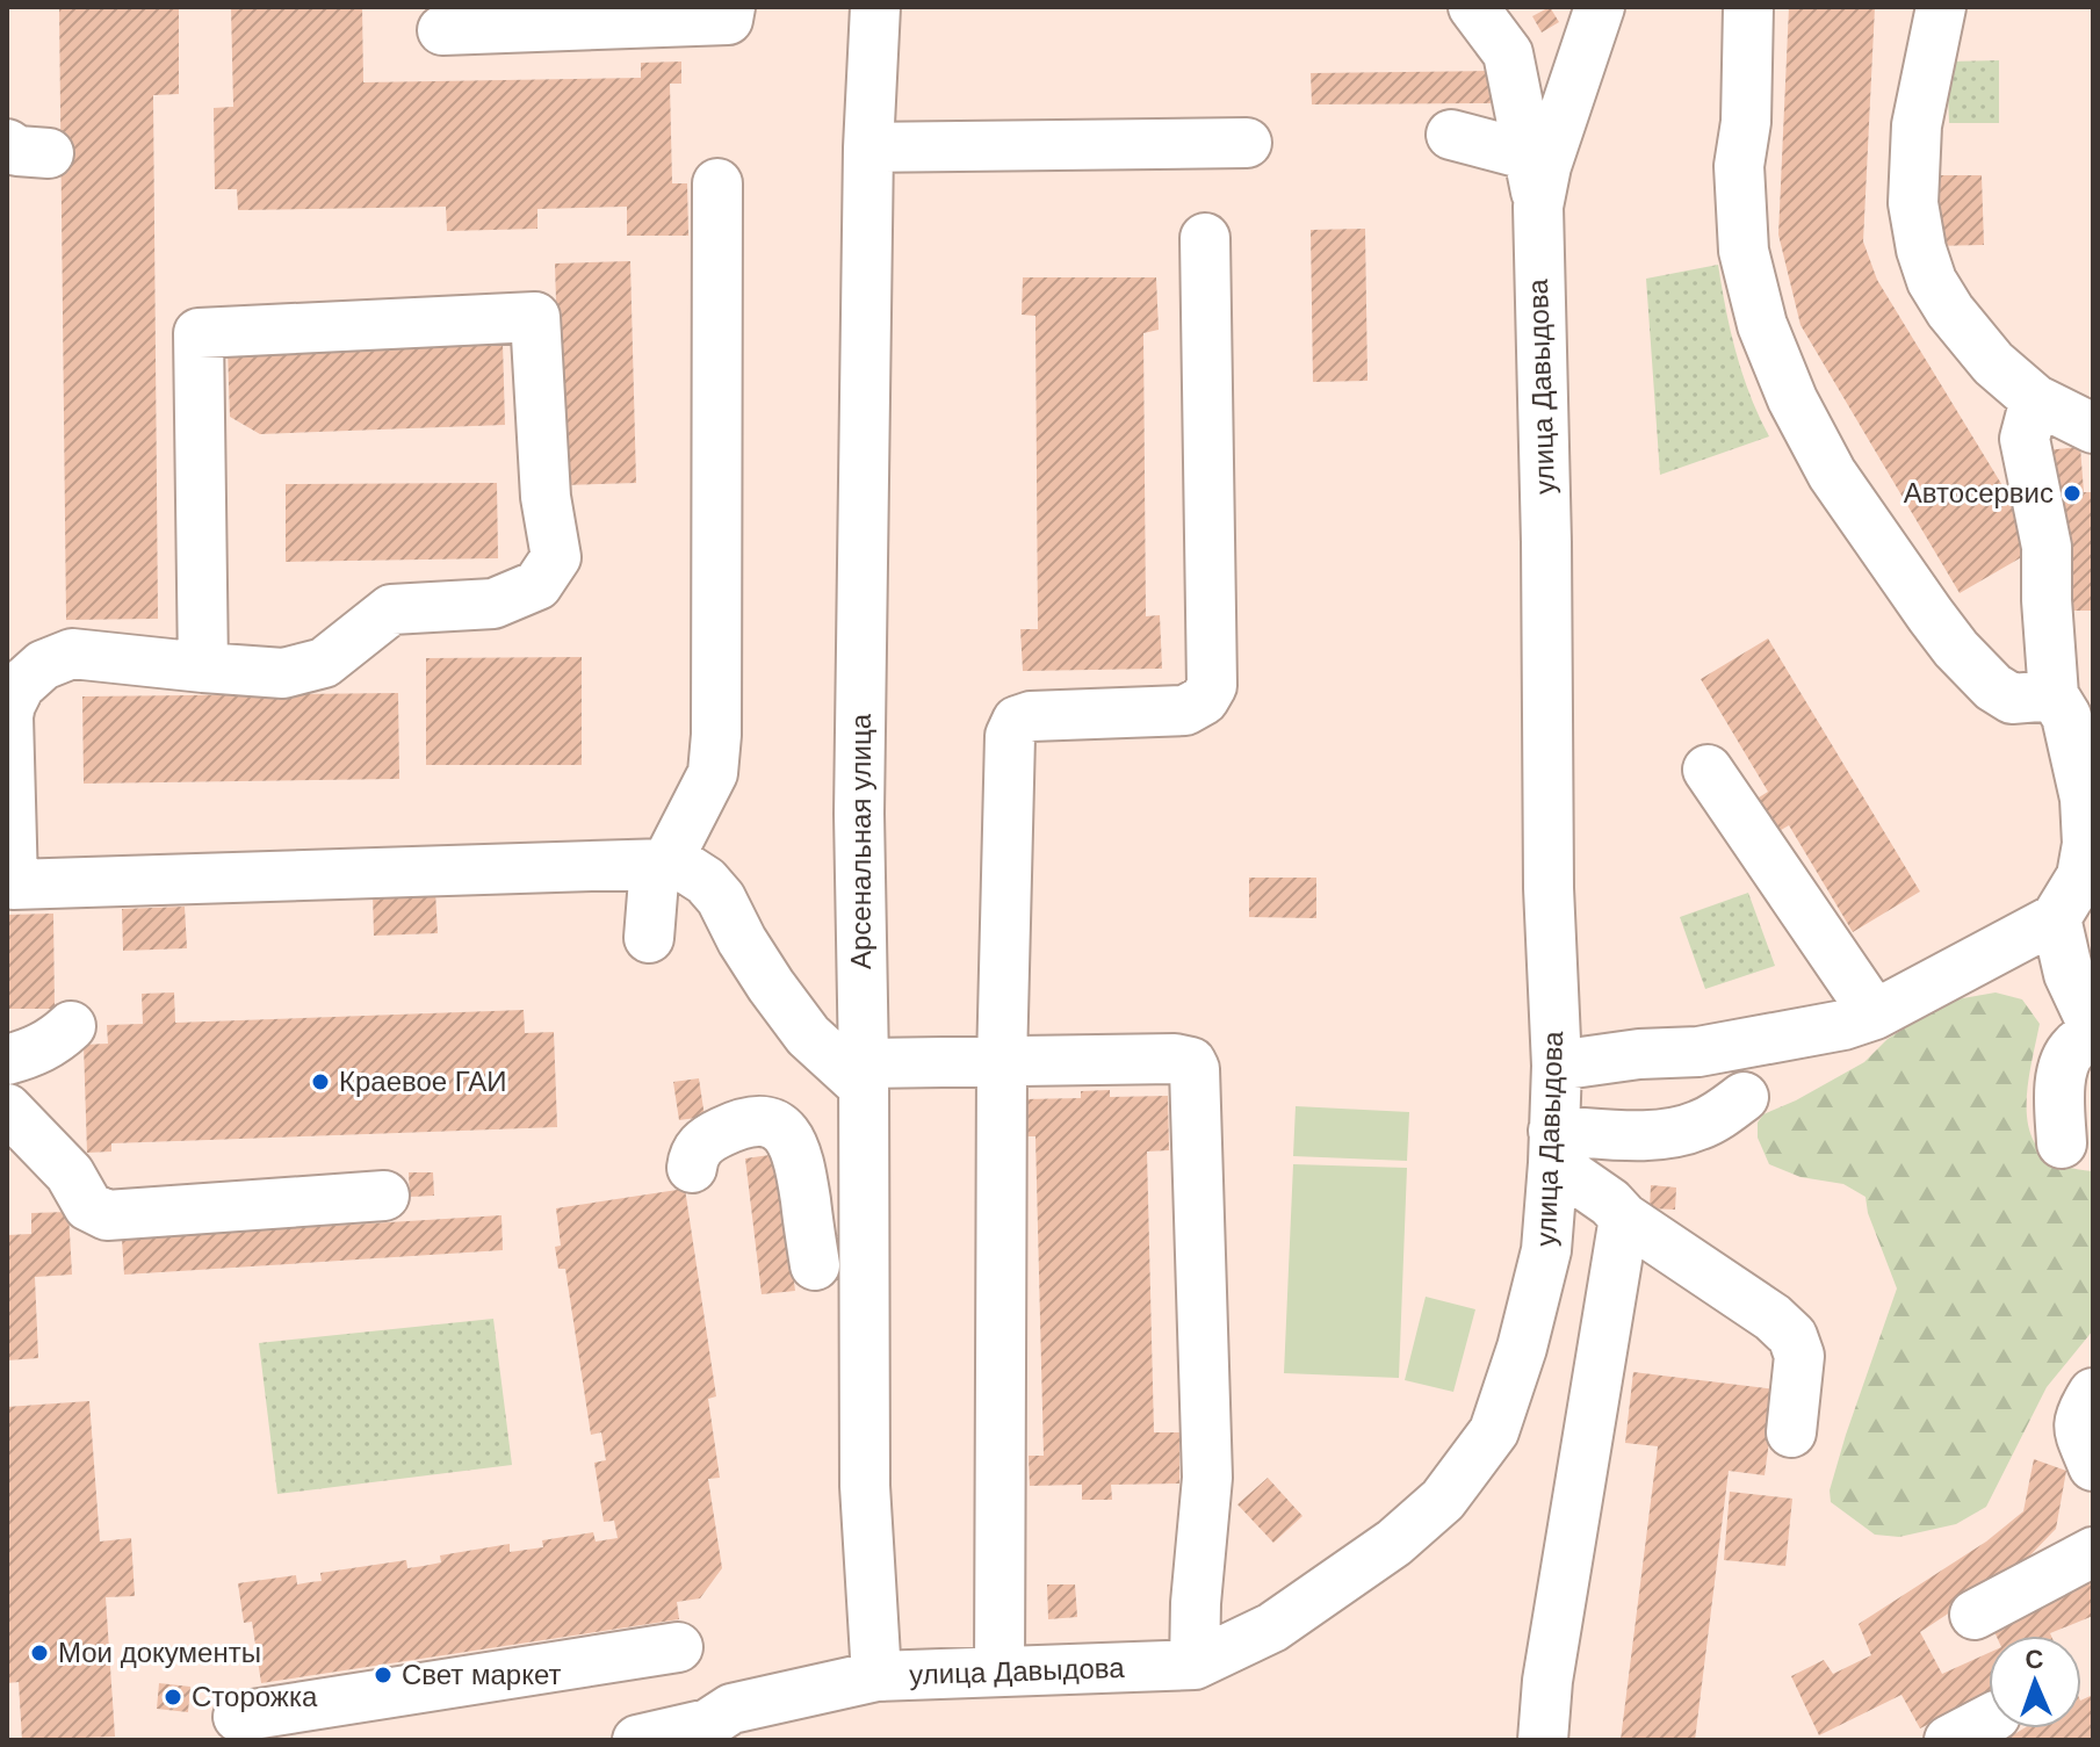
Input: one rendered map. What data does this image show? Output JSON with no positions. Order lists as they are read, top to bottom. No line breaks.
{"streets":{"street":["улица Давыдова","Арсенальная улица"]},"crossings":[["улица Давыдова","Арсенальная улица"]],"places":["Автосервис","Краевое ГАИ","Мои документы","Свет маркет","Сторожка"],"north":"top"}
